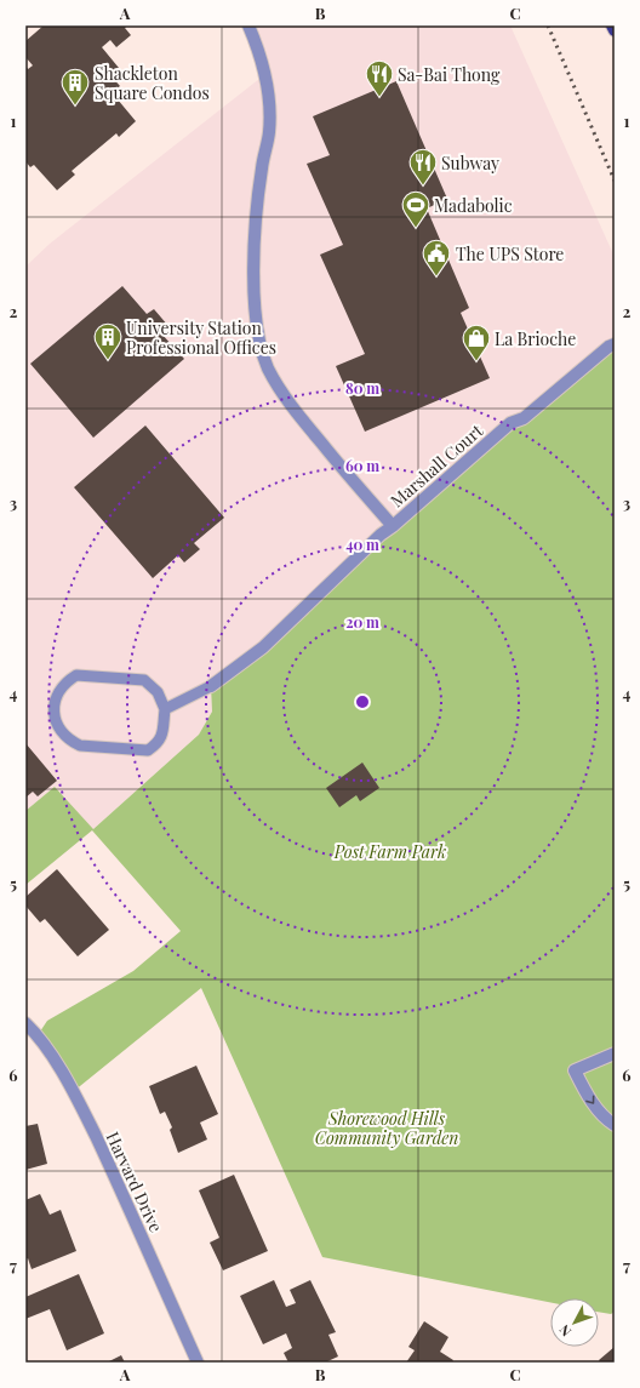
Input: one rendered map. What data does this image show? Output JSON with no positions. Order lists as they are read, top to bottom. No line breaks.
{"streets":{"street":["Marshall Court","Harvard Drive"]},"parks":["Post Farm Park","Shorewood Hills Community Garden"],"places":{"restaurant":["Sa-Bai Thong","Subway"],"building":["Shackleton Square Condos","University Station Professional Offices"],"sports":["Madabolic"],"public building":["The UPS Store"],"shop":["La Brioche"]},"north":"bottom left","grid":{"columns":["A","B","C"],"rows":["1","2","3","4","5","6","7"]},"rings":["80 m","60 m","40 m","20 m"]}
